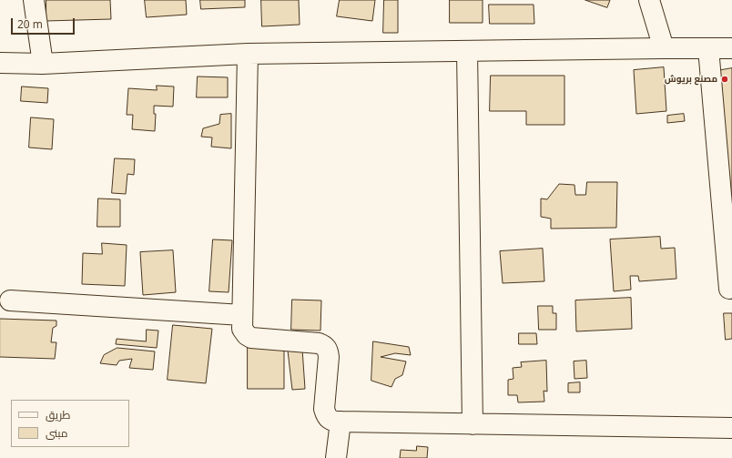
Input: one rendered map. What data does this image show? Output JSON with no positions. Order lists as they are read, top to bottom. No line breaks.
{"places":["مصنع بريوش"],"legend":["طريق","مبنى"],"scale_bar":"20 m"}
